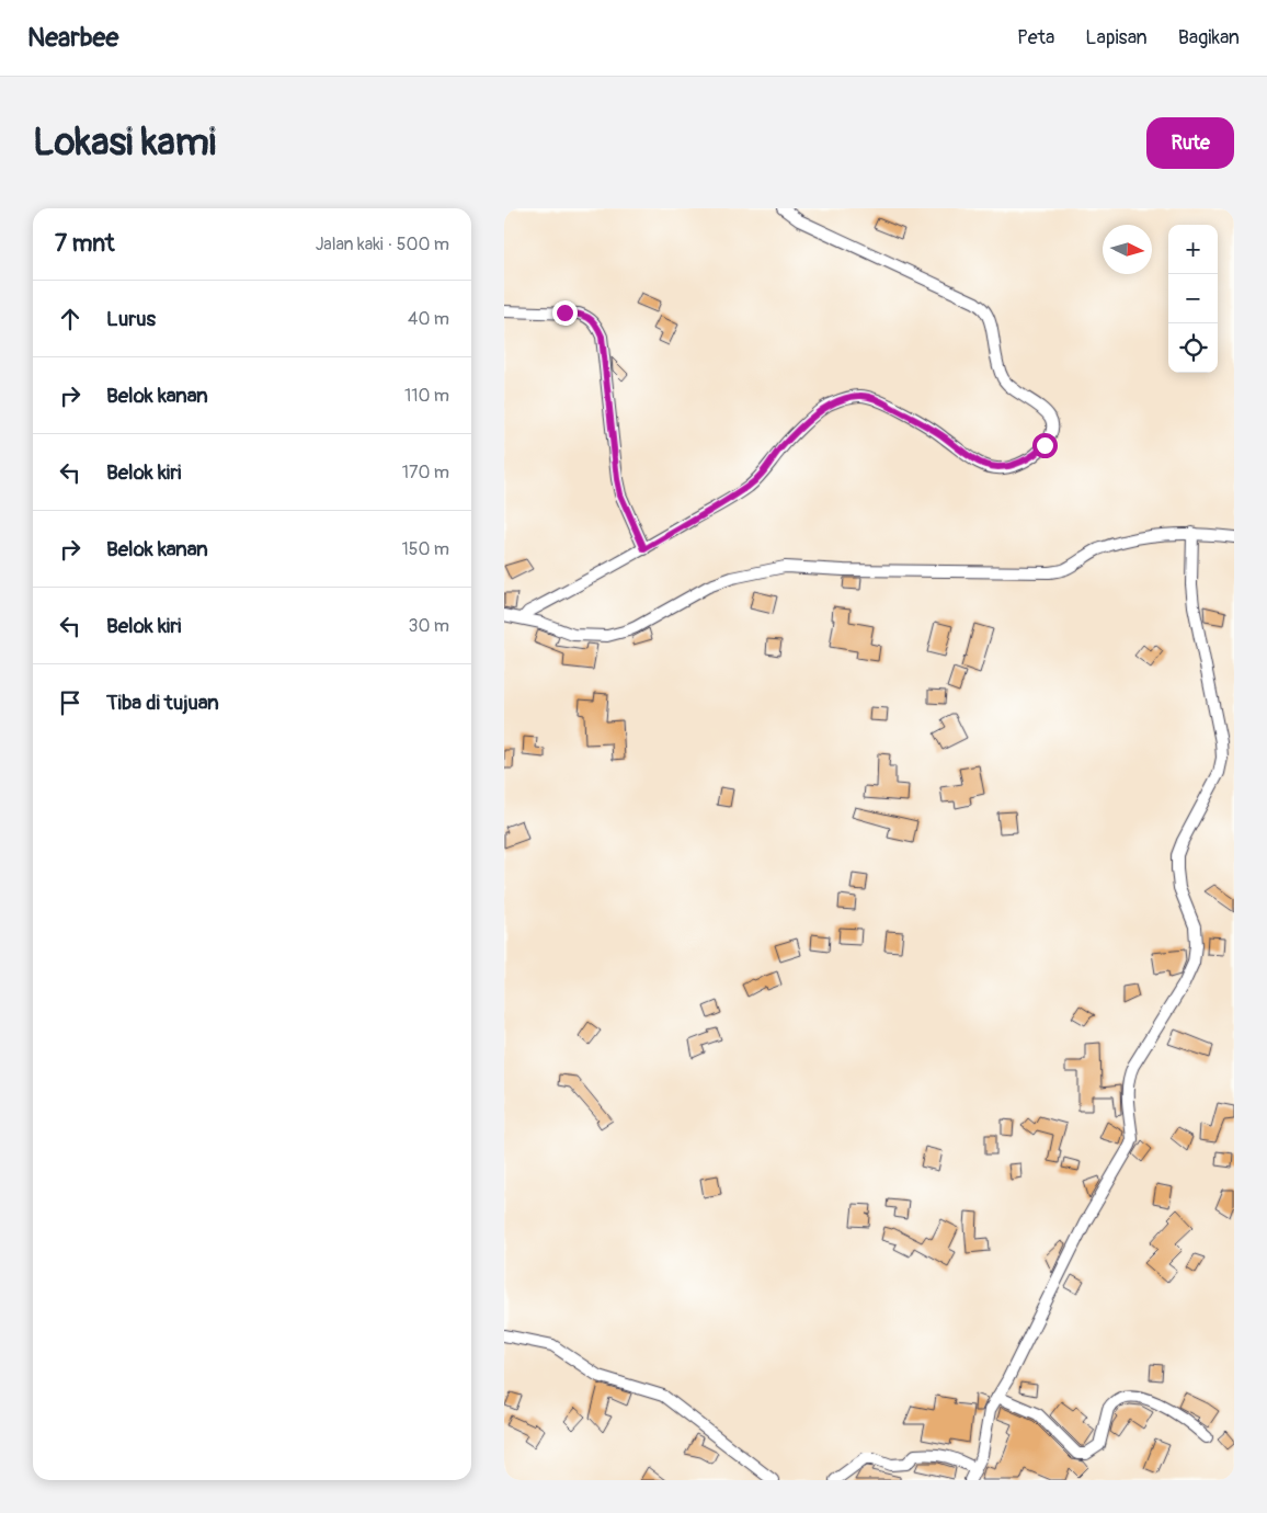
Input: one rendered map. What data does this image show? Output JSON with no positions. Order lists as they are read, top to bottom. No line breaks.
{"north":"right","page":{"header":"Nearbee","nav":["Peta","Lapisan","Bagikan"],"buttons":"Rute","title":"Lokasi kami","heading":["7 mnt","Jalan kaki · 500 m"],"map_buttons":["+","−"],"list":[["Lurus","40 m"],["Belok kanan","110 m"],["Belok kiri","170 m"],["Belok kanan","150 m"],["Belok kiri","30 m"],"Tiba di tujuan"]}}
